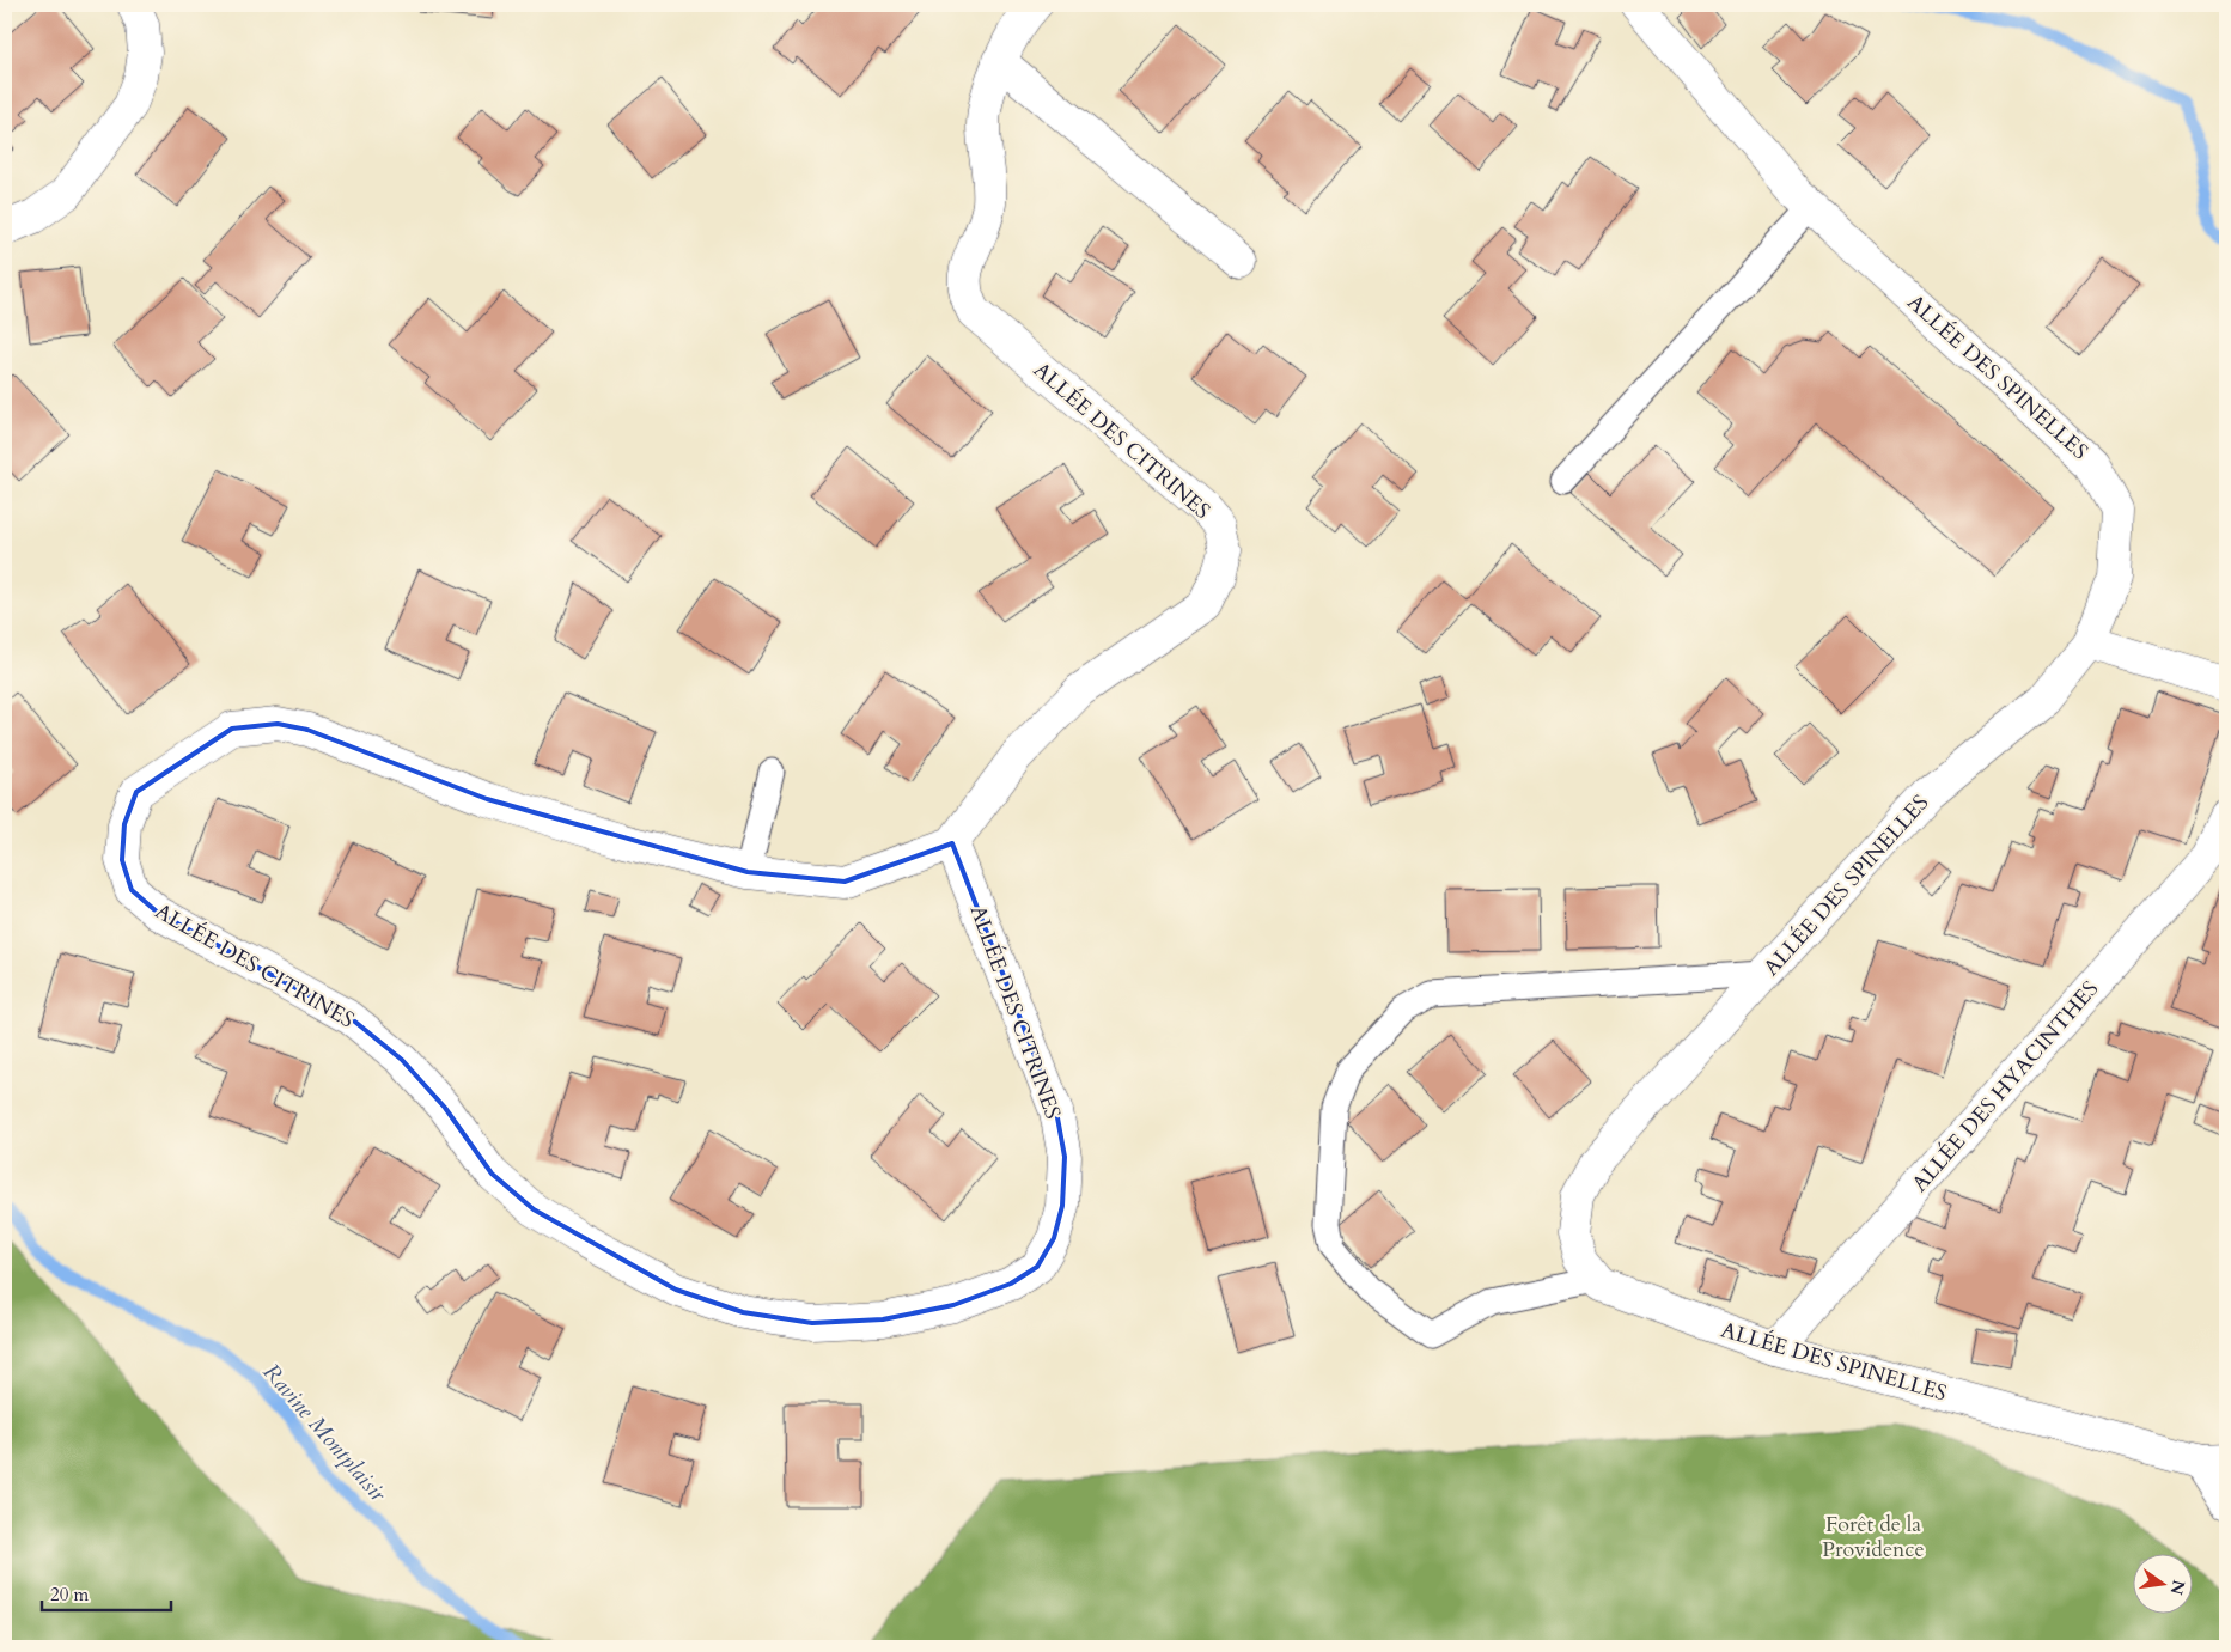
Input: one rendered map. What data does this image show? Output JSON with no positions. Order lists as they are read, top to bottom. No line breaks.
{"streets":{"street":["ALLÉE DES SPINELLES","ALLÉE DES CITRINES","ALLÉE DES HYACINTHES"]},"crossings":[["ALLÉE DES SPINELLES","ALLÉE DES HYACINTHES"]],"water":["Ravine Montplaisir"],"parks":["Forêt de la Providence"],"scale_bar":"20 m","north":"right"}
